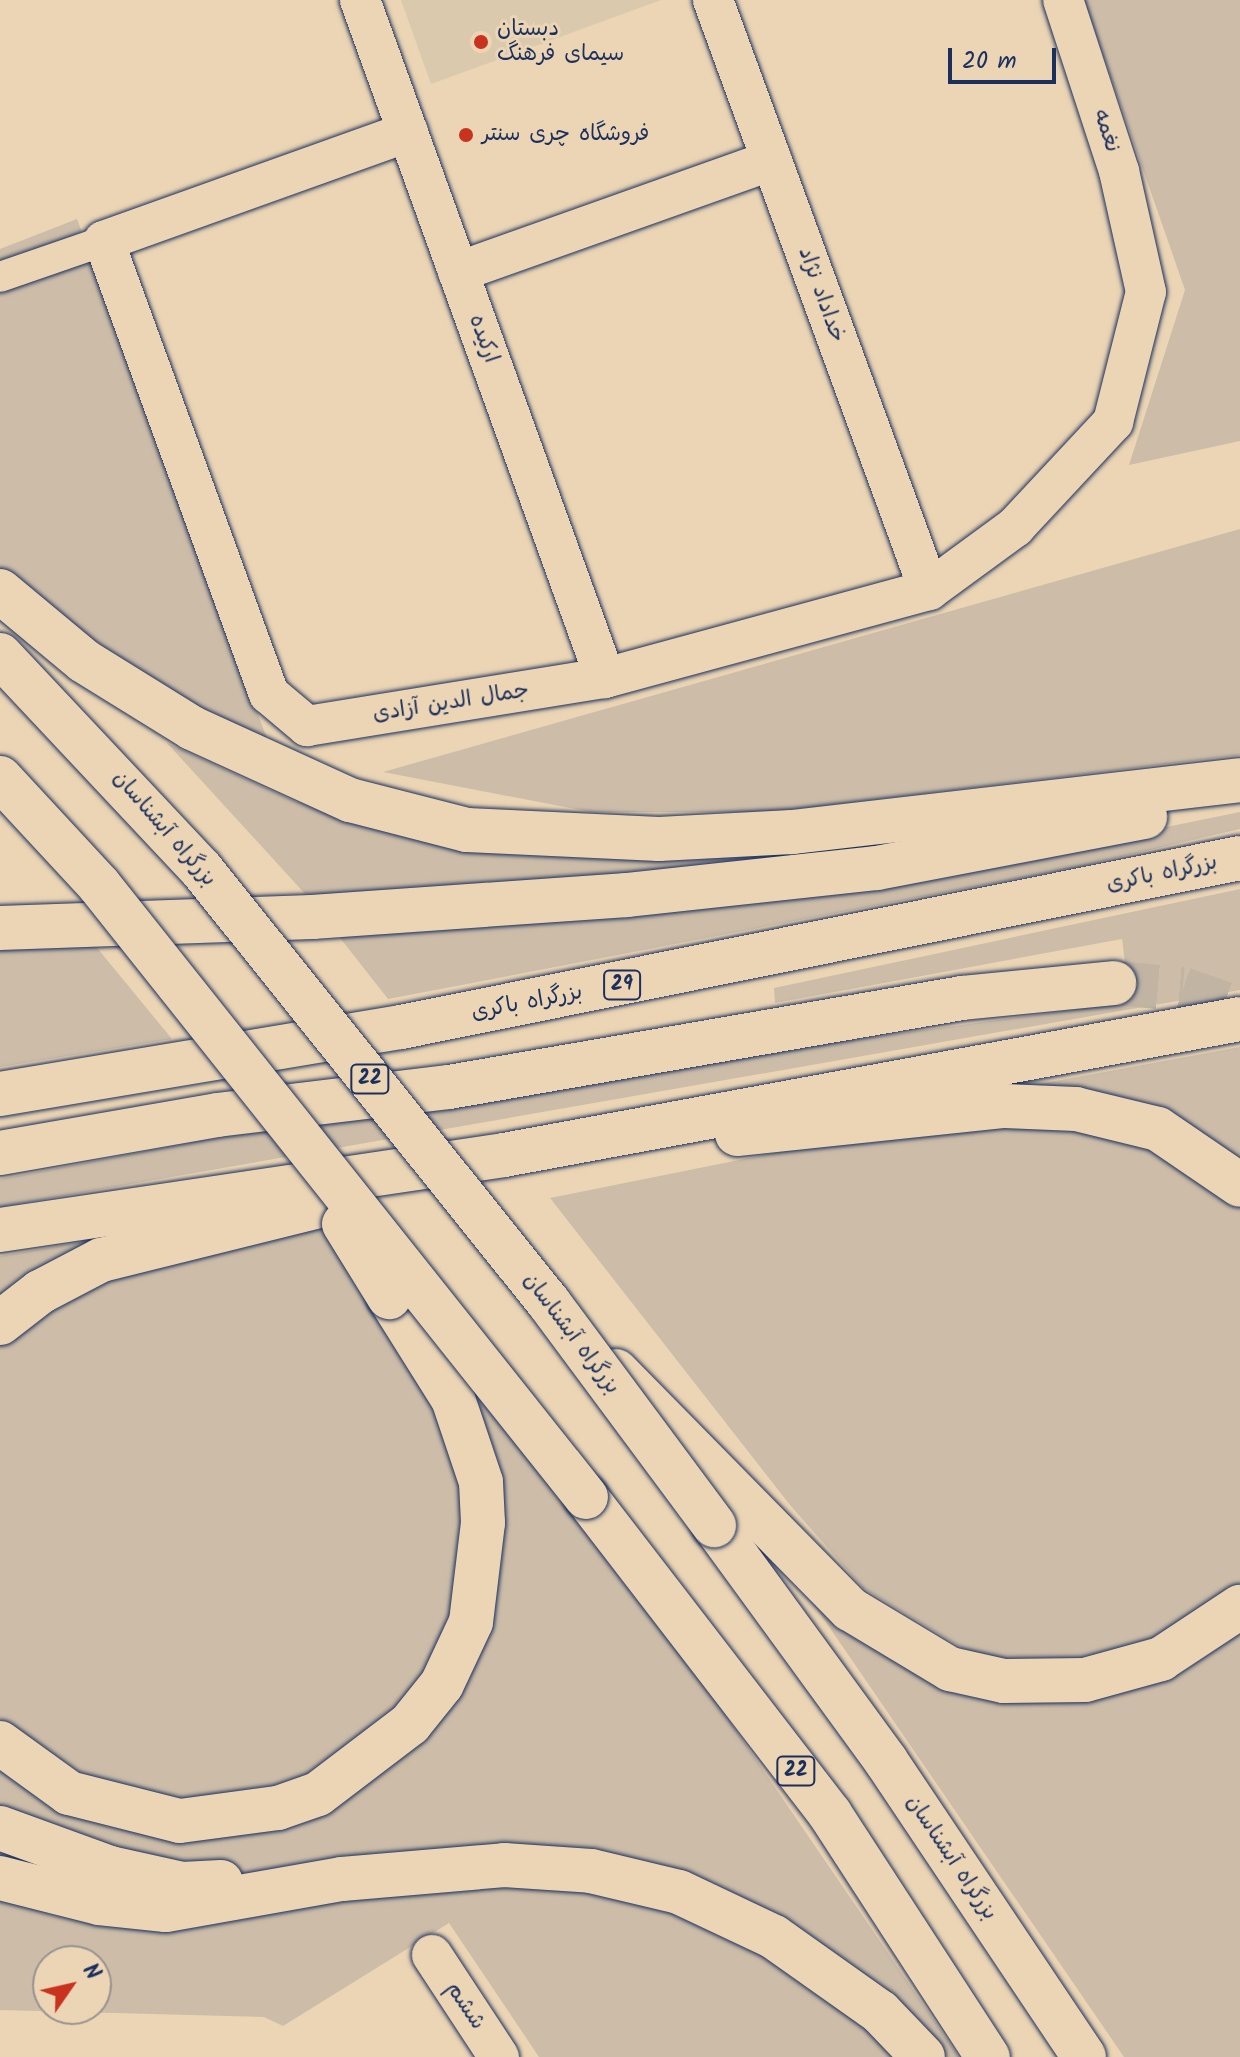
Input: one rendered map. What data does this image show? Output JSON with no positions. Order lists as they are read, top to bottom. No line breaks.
{"streets":{"highway":["بزرگراه آبشناسان","بزرگراه باکری","29","22"],"street":["نغمه","خداداد نژاد","ارکیده","جمال الدین آزادی","ششم"]},"crossings":[["نغمه","جمال الدین آزادی"],["خداداد نژاد","جمال الدین آزادی"],["ارکیده","جمال الدین آزادی"]],"places":["دبستان سیمای فرهنگ","فروشگاه چری سنتر"],"scale_bar":"20 m","north":"top right"}
